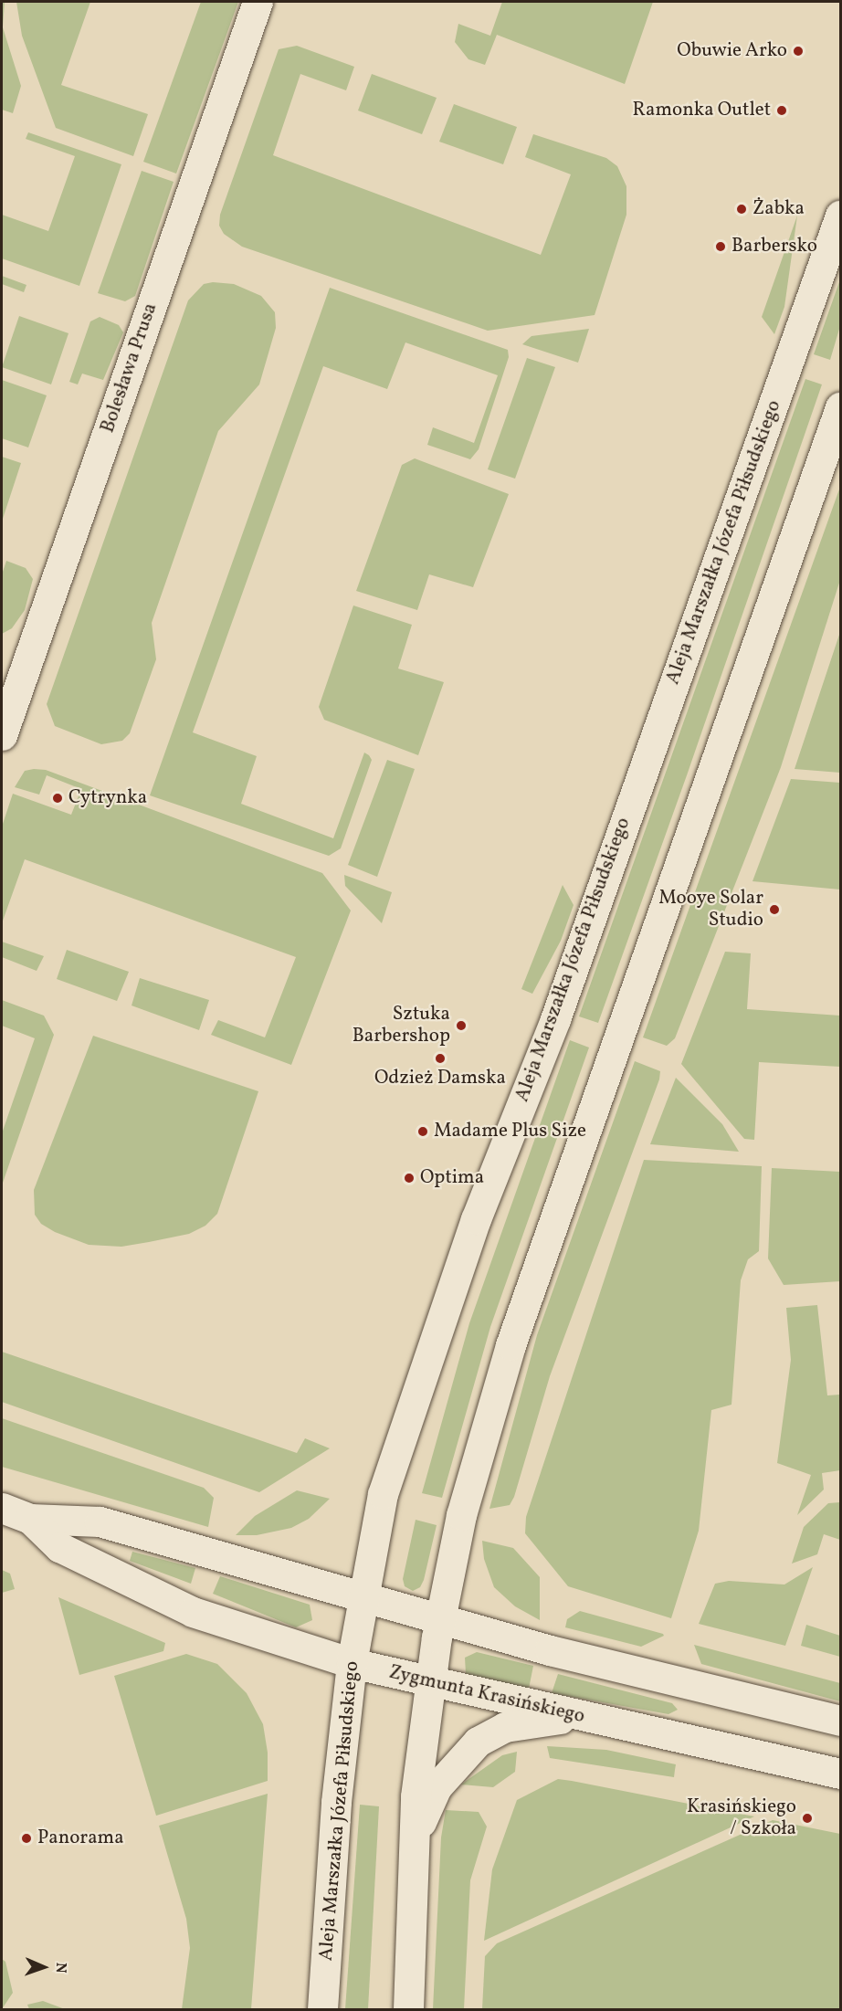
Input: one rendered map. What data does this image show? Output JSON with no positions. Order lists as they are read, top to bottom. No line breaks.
{"streets":{"street":["Bolesława Prusa","Aleja Marszałka Józefa Piłsudskiego","Zygmunta Krasińskiego"]},"crossings":[["Aleja Marszałka Józefa Piłsudskiego","Zygmunta Krasińskiego"]],"places":["Obuwie Arko","Ramonka Outlet","Żabka","Barbersko","Cytrynka","Mooye Solar Studio","Sztuka Barbershop","Odzież Damska","Madame Plus Size","Optima","Krasińskiego / Szkoła","Panorama"],"north":"right"}
